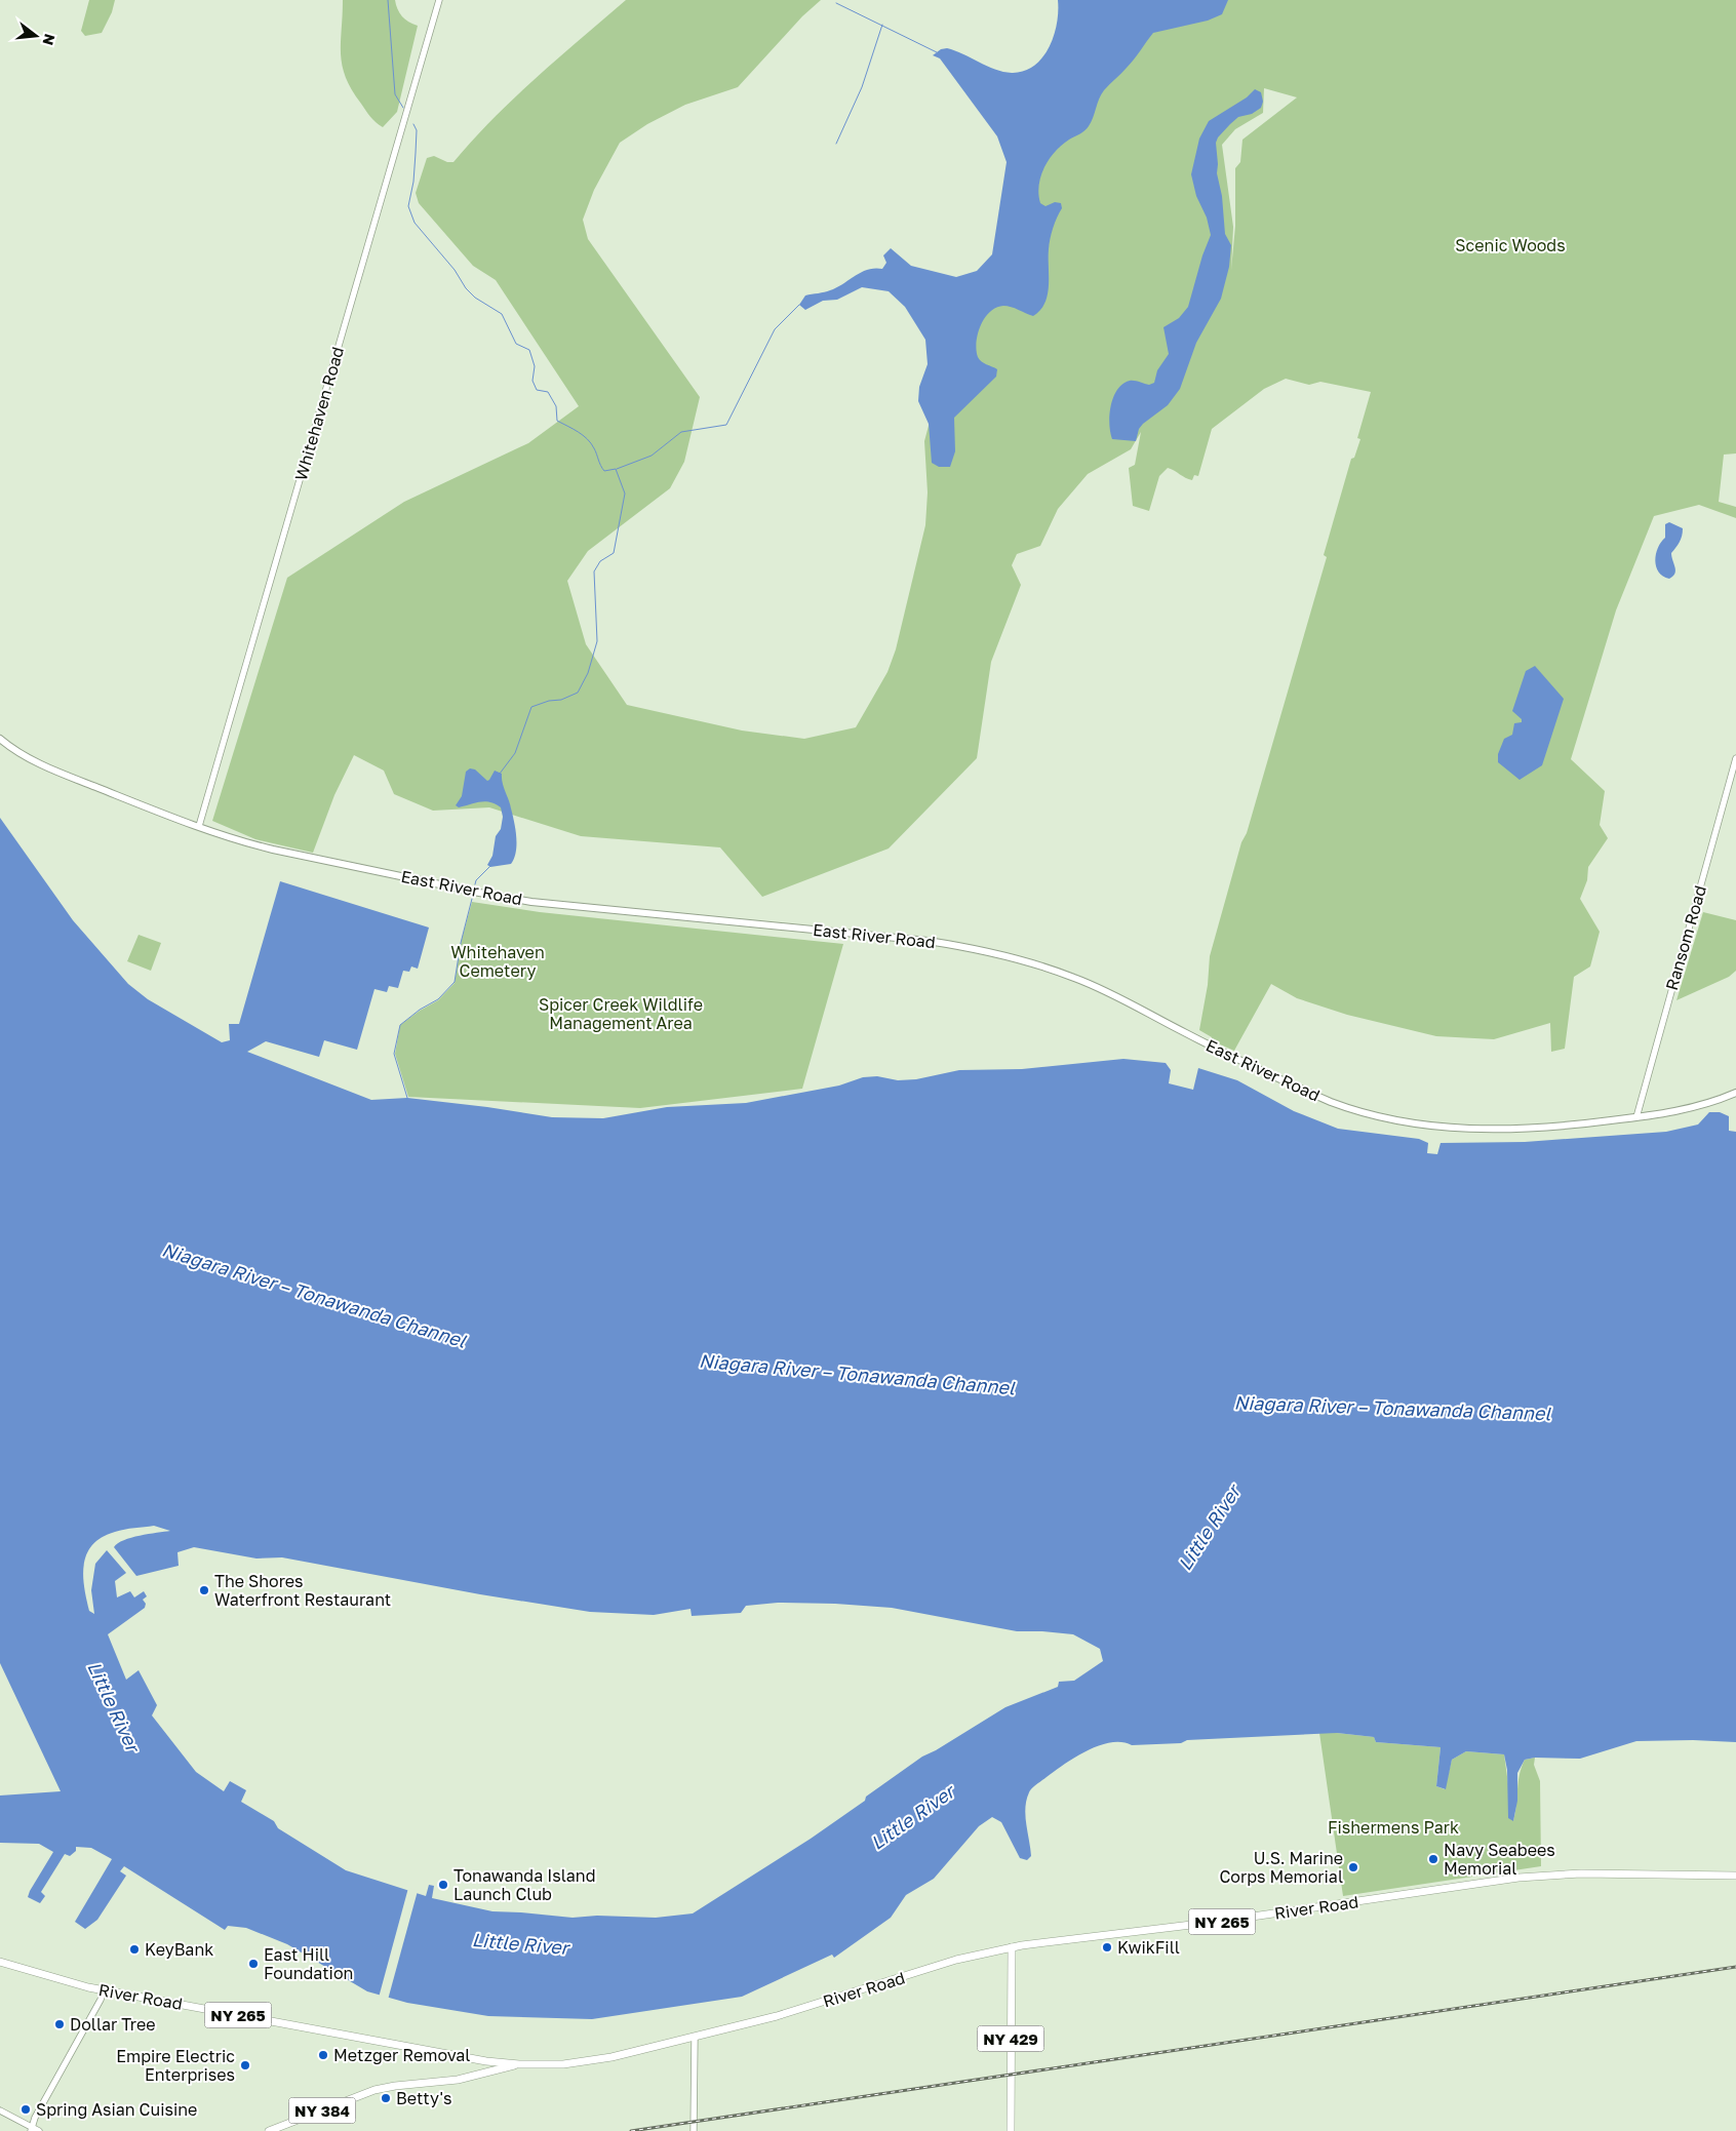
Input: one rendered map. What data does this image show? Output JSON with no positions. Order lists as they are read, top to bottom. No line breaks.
{"streets":{"main road":["East River Road","River Road","NY 265","NY 429","NY 384"],"street":["Whitehaven Road","Ransom Road"]},"crossings":[["Whitehaven Road","East River Road"],["East River Road","Ransom Road"],["River Road","NY 429"],["River Road","NY 384"]],"water":["Niagara River – Tonawanda Channel","Little River"],"parks":["Scenic Woods","Whitehaven Cemetery","Spicer Creek Wildlife Management Area","Fishermens Park"],"places":["The Shores Waterfront Restaurant","Navy Seabees Memorial","U.S. Marine Corps Memorial","Tonawanda Island Launch Club","KwikFill","KeyBank","East Hill Foundation","Dollar Tree","Metzger Removal","Empire Electric Enterprises","Betty's","Spring Asian Cuisine"],"north":"right"}
